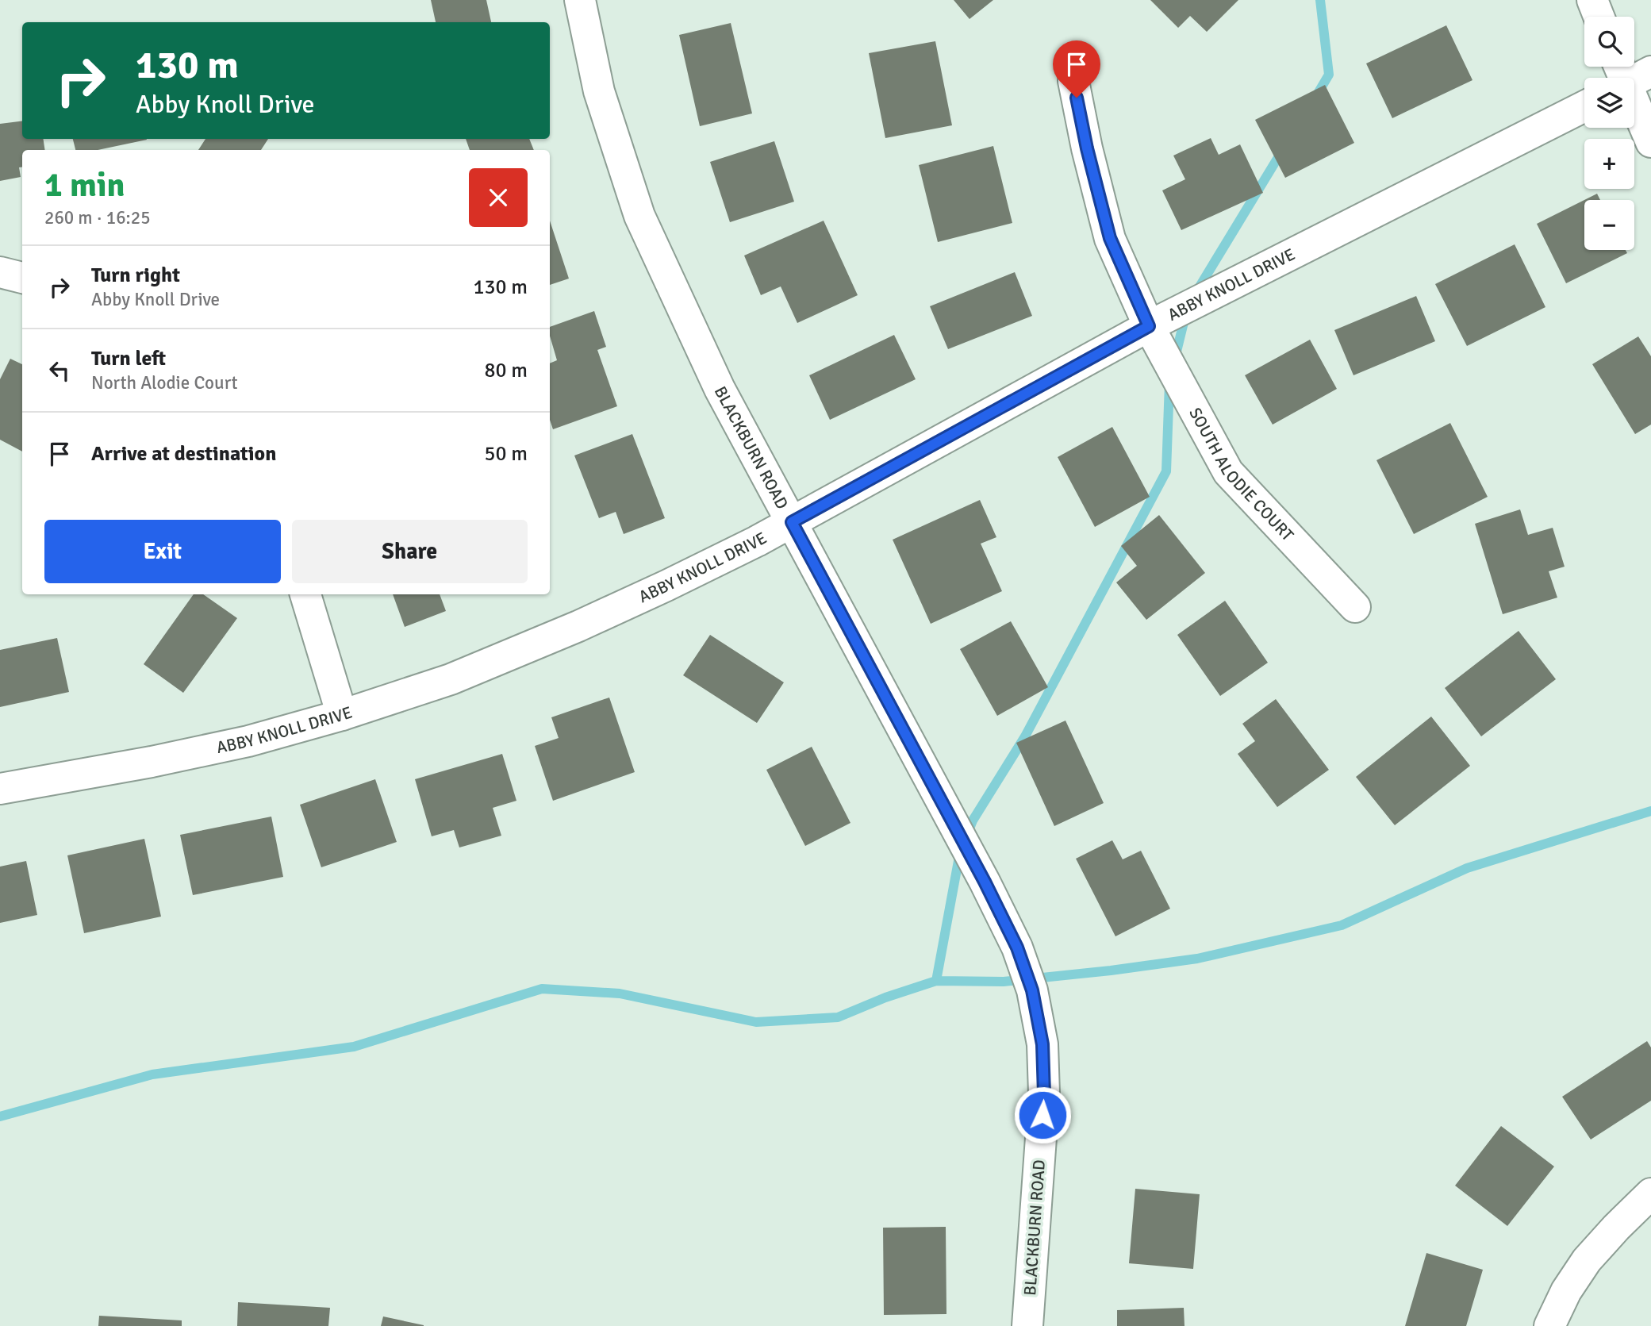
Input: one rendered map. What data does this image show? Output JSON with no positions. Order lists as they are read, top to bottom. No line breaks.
{"streets":{"street":["ABBY KNOLL DRIVE","BLACKBURN ROAD","SOUTH ALODIE COURT"]},"crossings":[["ABBY KNOLL DRIVE","BLACKBURN ROAD"],["ABBY KNOLL DRIVE","SOUTH ALODIE COURT"]],"page":{"map_buttons":["+","−"],"turn":["130 m","Abby Knoll Drive"],"heading":["1 min","260 m · 16:25"],"list":[{"name":"Turn right","note":"Abby Knoll Drive","value":"130 m"},{"name":"Turn left","note":"North Alodie Court","value":"80 m"},{"name":"Arrive at destination","value":"50 m"}],"buttons":["Exit","Share"]}}
